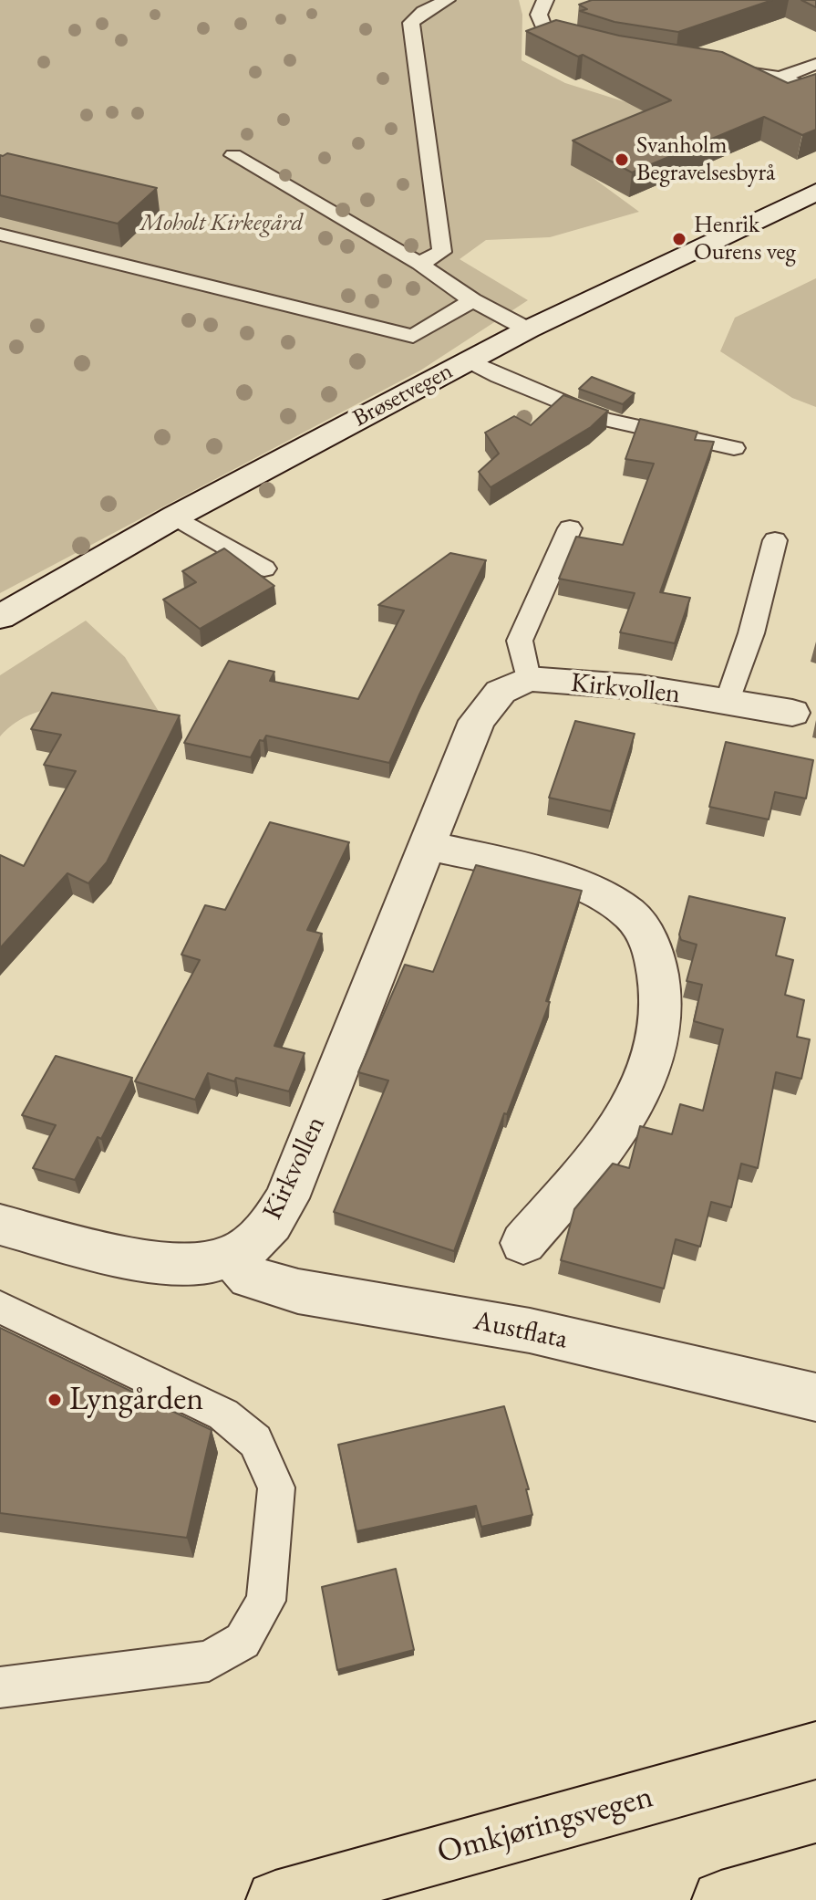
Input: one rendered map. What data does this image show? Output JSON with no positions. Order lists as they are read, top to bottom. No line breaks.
{"streets":{"highway":["Omkjøringsvegen"],"street":["Brøsetvegen","Kirkvollen","Austflata"]},"crossings":[["Kirkvollen","Austflata"]],"parks":["Moholt Kirkegård"],"places":["Svanholm Begravelsesbyrå","Henrik Ourens veg","Lyngården"]}
